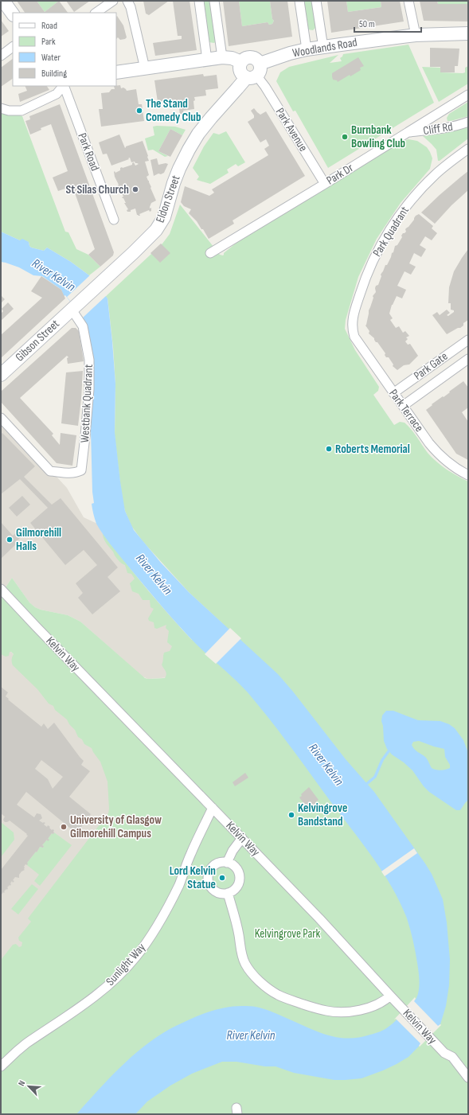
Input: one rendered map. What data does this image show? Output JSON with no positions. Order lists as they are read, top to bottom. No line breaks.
{"streets":{"street":["Woodlands Road","Cliff Rd","Park Avenue","Park Road","Park Dr","Eldon Street","Park Quadrant","Gibson Street","Park Gate","Westbank Quadrant","Park Terrace","Kelvin Way","Sunlight Way"]},"crossings":[["Woodlands Road","Park Avenue"],["Woodlands Road","Eldon Street"],["Cliff Rd","Park Dr"],["Park Avenue","Park Dr"],["Park Avenue","Eldon Street"],["Eldon Street","Gibson Street"],["Eldon Street","Westbank Quadrant"],["Park Quadrant","Park Terrace"],["Gibson Street","Westbank Quadrant"],["Park Gate","Park Terrace"],["Kelvin Way","Sunlight Way"]],"water":["River Kelvin"],"parks":["Kelvingrove Park"],"places":["The Stand Comedy Club","Burnbank Bowling Club","St Silas Church","Roberts Memorial","Gilmorehill Halls","Kelvingrove Bandstand","University of Glasgow Gilmorehill Campus","Lord Kelvin Statue"],"legend":["Road","Park","Water","Building"],"scale_bar":"50 m","north":"top left"}
